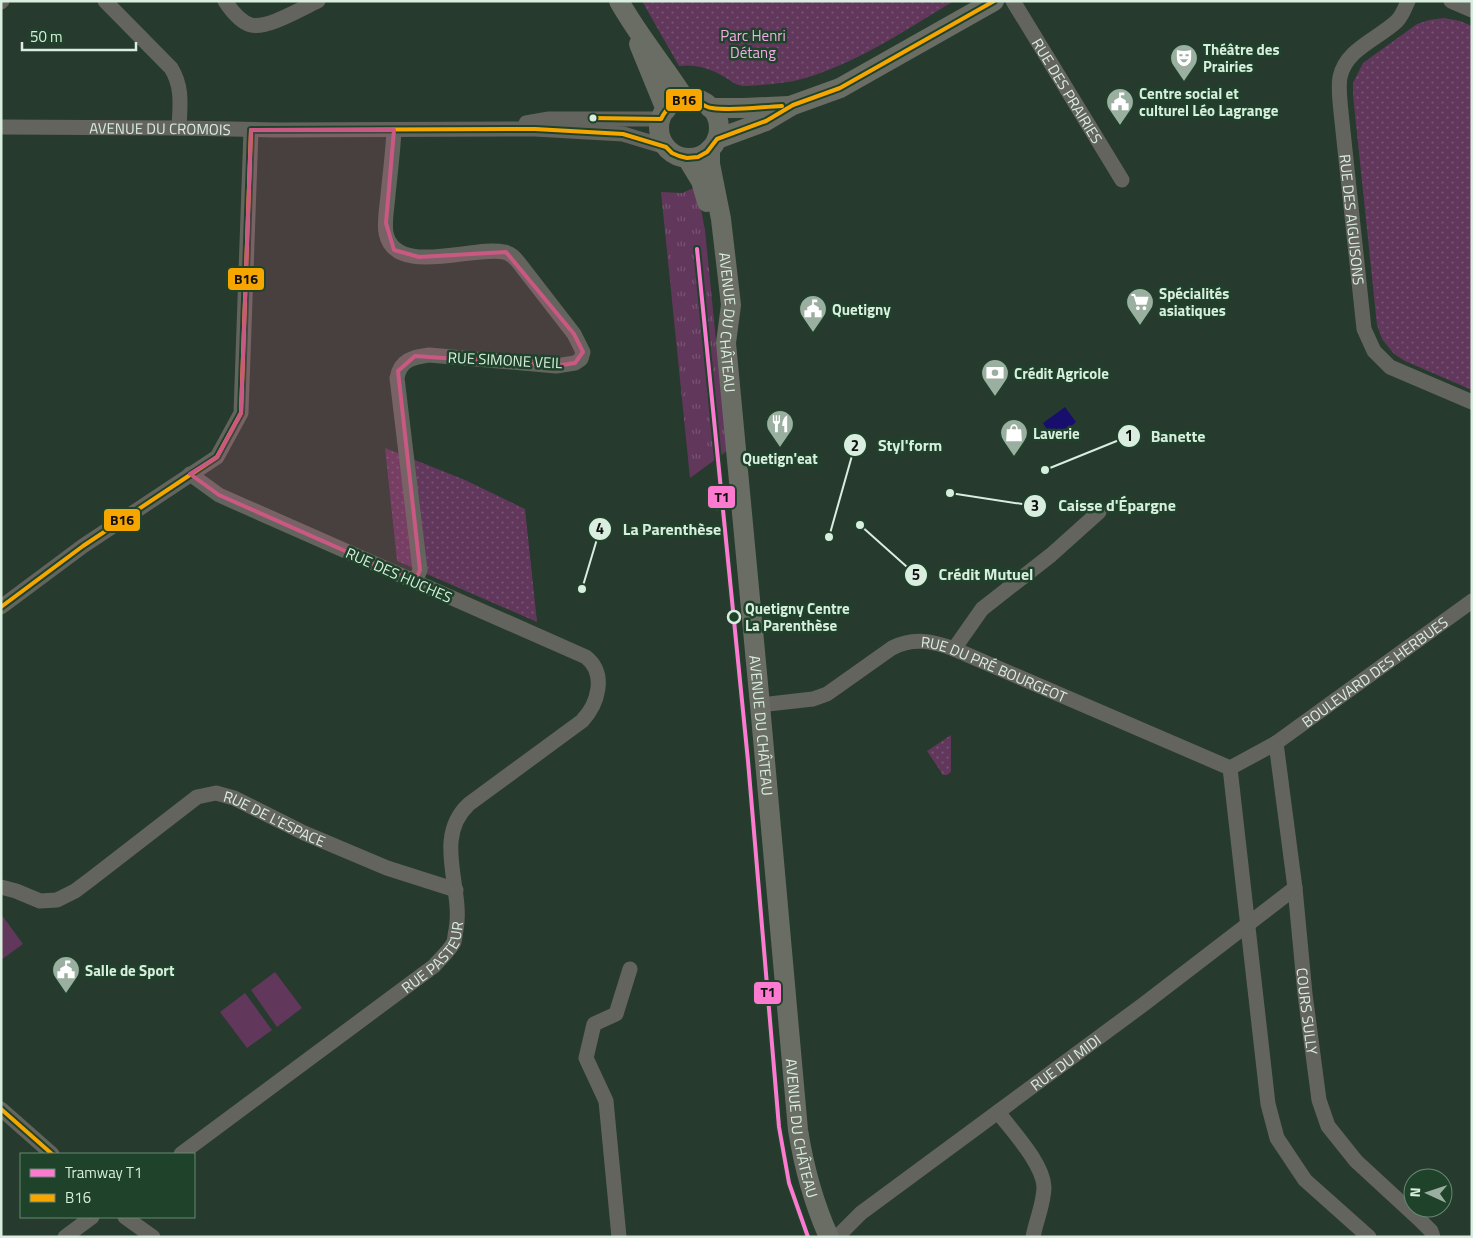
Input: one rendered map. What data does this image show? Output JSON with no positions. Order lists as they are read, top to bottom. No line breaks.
{"streets":{"main road":["AVENUE DU CHÂTEAU"],"street":["RUE DES PRAIRIES","AVENUE DU CROMOIS","RUE DES AIGUISONS","RUE SIMONE VEIL","RUE DES HUCHES","RUE DU PRÉ BOURGEOT","BOULEVARD DES HERBUES","RUE DE L'ESPACE","RUE PASTEUR","COURS SULLY","RUE DU MIDI"]},"crossings":[["AVENUE DU CROMOIS","AVENUE DU CHÂTEAU"],["AVENUE DU CROMOIS","RUE SIMONE VEIL"],["AVENUE DU CHÂTEAU","RUE DU PRÉ BOURGEOT"],["RUE SIMONE VEIL","RUE DES HUCHES"],["RUE DES HUCHES","RUE PASTEUR"],["RUE DU PRÉ BOURGEOT","BOULEVARD DES HERBUES"],["BOULEVARD DES HERBUES","COURS SULLY"],["RUE DE L'ESPACE","RUE PASTEUR"],["COURS SULLY","RUE DU MIDI"]],"parks":["Parc Henri Détang"],"places":{"theatre":["Théâtre des Prairies"],"public building":["Centre social et culturel Léo Lagrange","Quetigny","Salle de Sport"],"supermarket":["Spécialités asiatiques"],"bank":["Crédit Agricole"],"restaurant":["Quetign'eat"],"shop":["Laverie"],"other":["Banette","Caisse d'Épargne","Crédit Mutuel","Styl'form","La Parenthèse","Quetigny Centre La Parenthèse"]},"lines":["transit line B16","tram line T1"],"legend":["Tramway T1","B16"],"scale_bar":"50 m","north":"left"}
